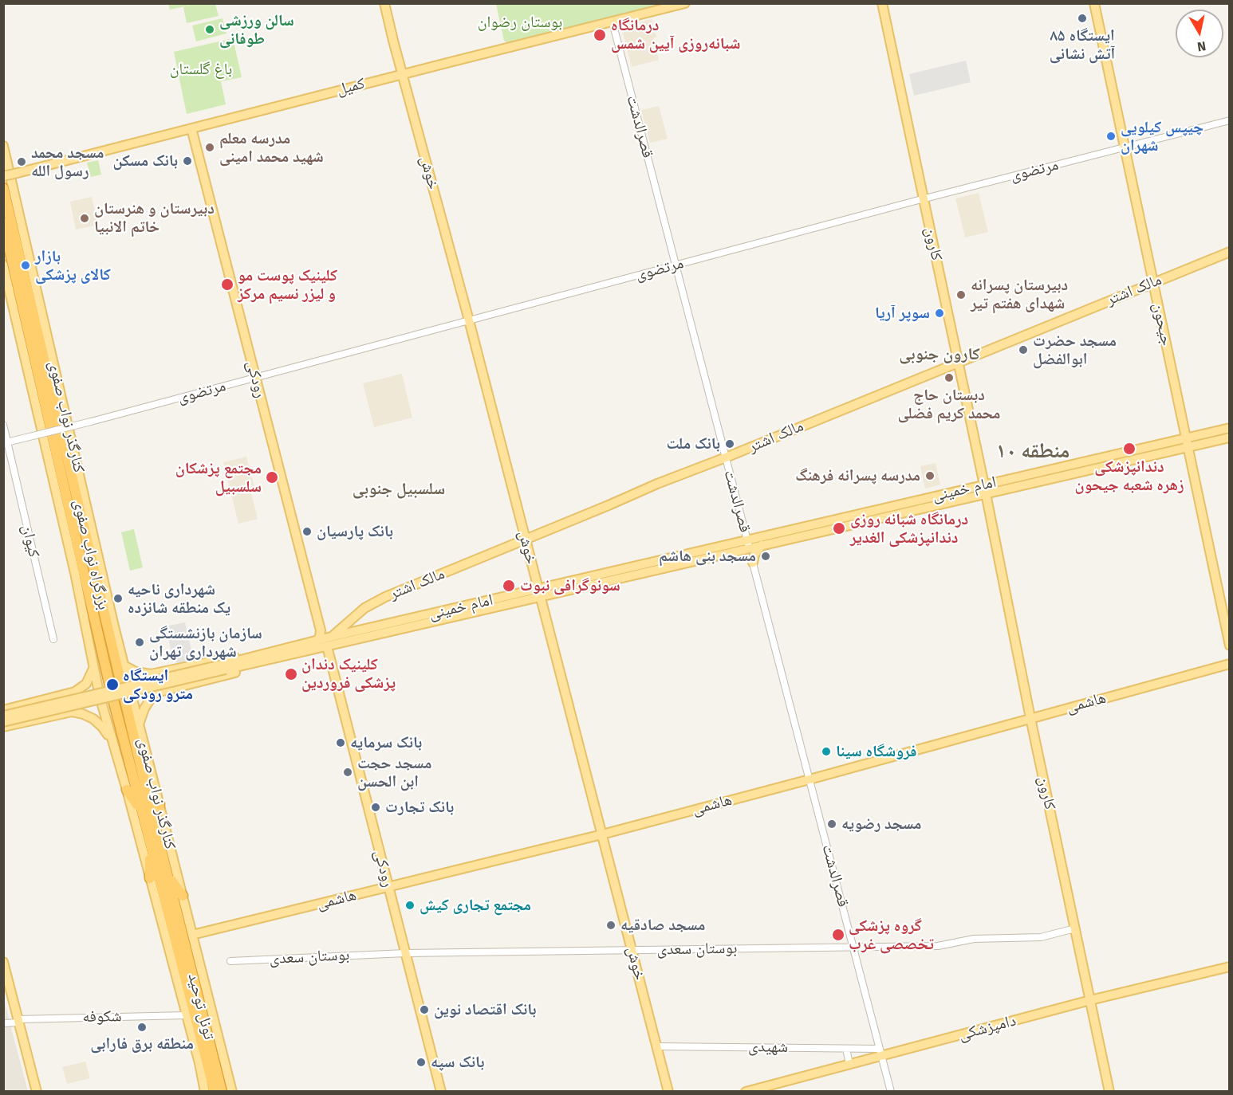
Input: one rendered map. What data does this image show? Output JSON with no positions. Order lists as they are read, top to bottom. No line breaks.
{"streets":{"highway":["بزرگراه نواب صفوی","تونل توحید"],"main road":["کمیل","خوش","کارون","مالک اشتر","جیحون","رودکی","کنارگذر نواب صفوی","امام خمینی","هاشمی","دامپزشکی"],"street":["قصرالدشت","مرتضوی","کیوان","بوستان سعدی","شکوفه","شهیدی"]},"crossings":[["کمیل","قصرالدشت"],["کمیل","خوش"],["کمیل","رودکی"],["قصرالدشت","مرتضوی"],["قصرالدشت","مالک اشتر"],["قصرالدشت","امام خمینی"],["قصرالدشت","هاشمی"],["قصرالدشت","بوستان سعدی"],["قصرالدشت","دامپزشکی"],["قصرالدشت","شهیدی"],["مرتضوی","خوش"],["مرتضوی","کارون"],["مرتضوی","جیحون"],["مرتضوی","رودکی"],["مرتضوی","کیوان"],["خوش","مالک اشتر"],["خوش","امام خمینی"],["خوش","هاشمی"],["خوش","بوستان سعدی"],["خوش","شهیدی"],["کارون","مالک اشتر"],["کارون","امام خمینی"],["کارون","هاشمی"],["کارون","بوستان سعدی"],["کارون","دامپزشکی"],["مالک اشتر","جیحون"],["مالک اشتر","امام خمینی"],["جیحون","امام خمینی"],["رودکی","امام خمینی"],["رودکی","هاشمی"],["رودکی","بوستان سعدی"],["کنارگذر نواب صفوی","هاشمی"],["کنارگذر نواب صفوی","شکوفه"],["بزرگراه نواب صفوی","تونل توحید"],["دامپزشکی","شهیدی"]],"districts":["کارون جنوبی","منطقه ۱۰","سلسبیل جنوبی"],"parks":["بوستان رضوان","باغ گلستان"],"places":["ایستگاه ۸۵ آتش نشانی","سالن ورزشی طوفانی","درمانگاه شبانه‌روزی آیین شمس","چیپس کیلویی شهران","مدرسه معلم شهید محمد امینی","بانک مسکن","مسجد محمد رسول الله","دبیرستان و هنرستان خاتم الانبیا","بازار کالای پزشکی","کلینیک پوست مو و لیزر نسیم مرکز","دبیرستان پسرانه شهدای هفتم تیر","سوپر آریا","مسجد حضرت ابوالفضل","دبستان حاج محمد کریم فضلی","بانک ملت","دندانپزشکی زهره شعبه جیحون","مدرسه پسرانه فرهنگ","مجتمع پزشکان سلسبیل","درمانگاه شبانه روزی دندانپزشکی الغدیر","بانک پارسیان","مسجد بنی هاشم","سونوگرافی نبوت","شهرداری ناحیه یک منطقه شانزده","سازمان بازنشستگی شهرداری تهران","کلینیک دندان پزشکی فروردین","ایستگاه مترو رودکی","بانک سرمایه","فروشگاه سینا","مسجد حجت ابن الحسن","بانک تجارت","مسجد رضویه","مجتمع تجاری کیش","مسجد صادقیه","گروه پزشکی تخصصی غرب","بانک اقتصاد نوین","منطقه برق فارابی","بانک سپه"],"north":"bottom"}
